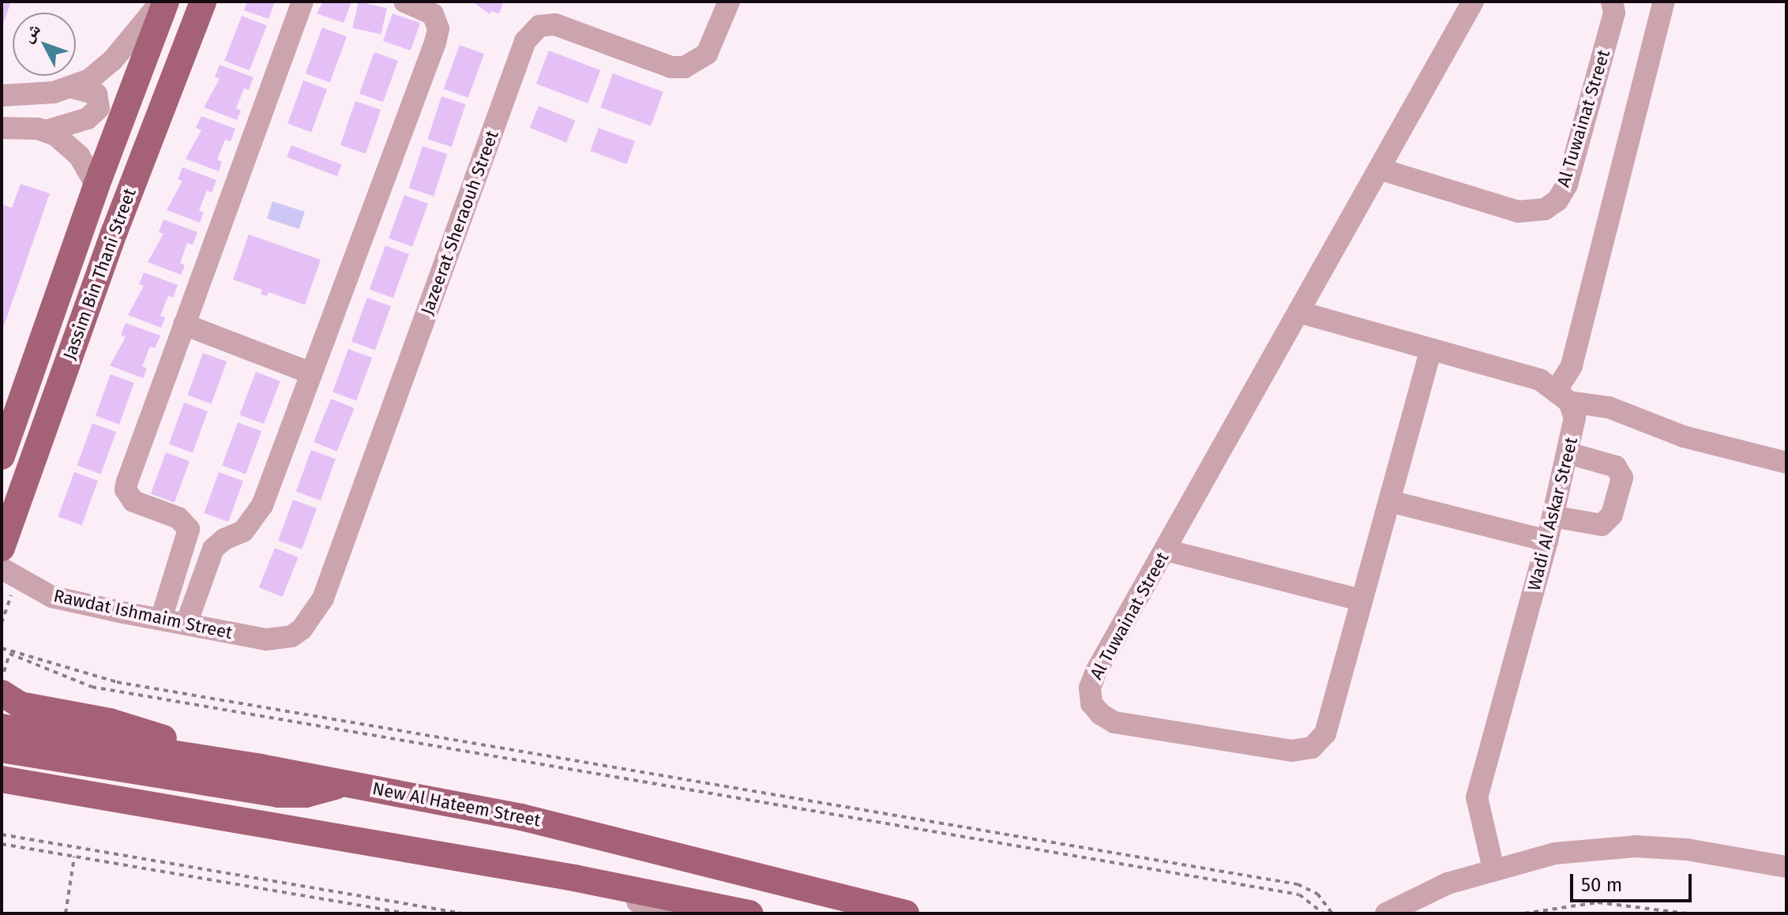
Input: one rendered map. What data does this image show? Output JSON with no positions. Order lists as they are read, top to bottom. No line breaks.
{"streets":{"main road":["Jassim Bin Thani Street","New Al Hateem Street"],"street":["Al Tuwainat Street","Jazeerat Sheraouh Street","Wadi Al Askar Street","Rawdat Ishmaim Street"]},"crossings":[["Jazeerat Sheraouh Street","Rawdat Ishmaim Street"]],"scale_bar":"50 m","north":"top left"}
